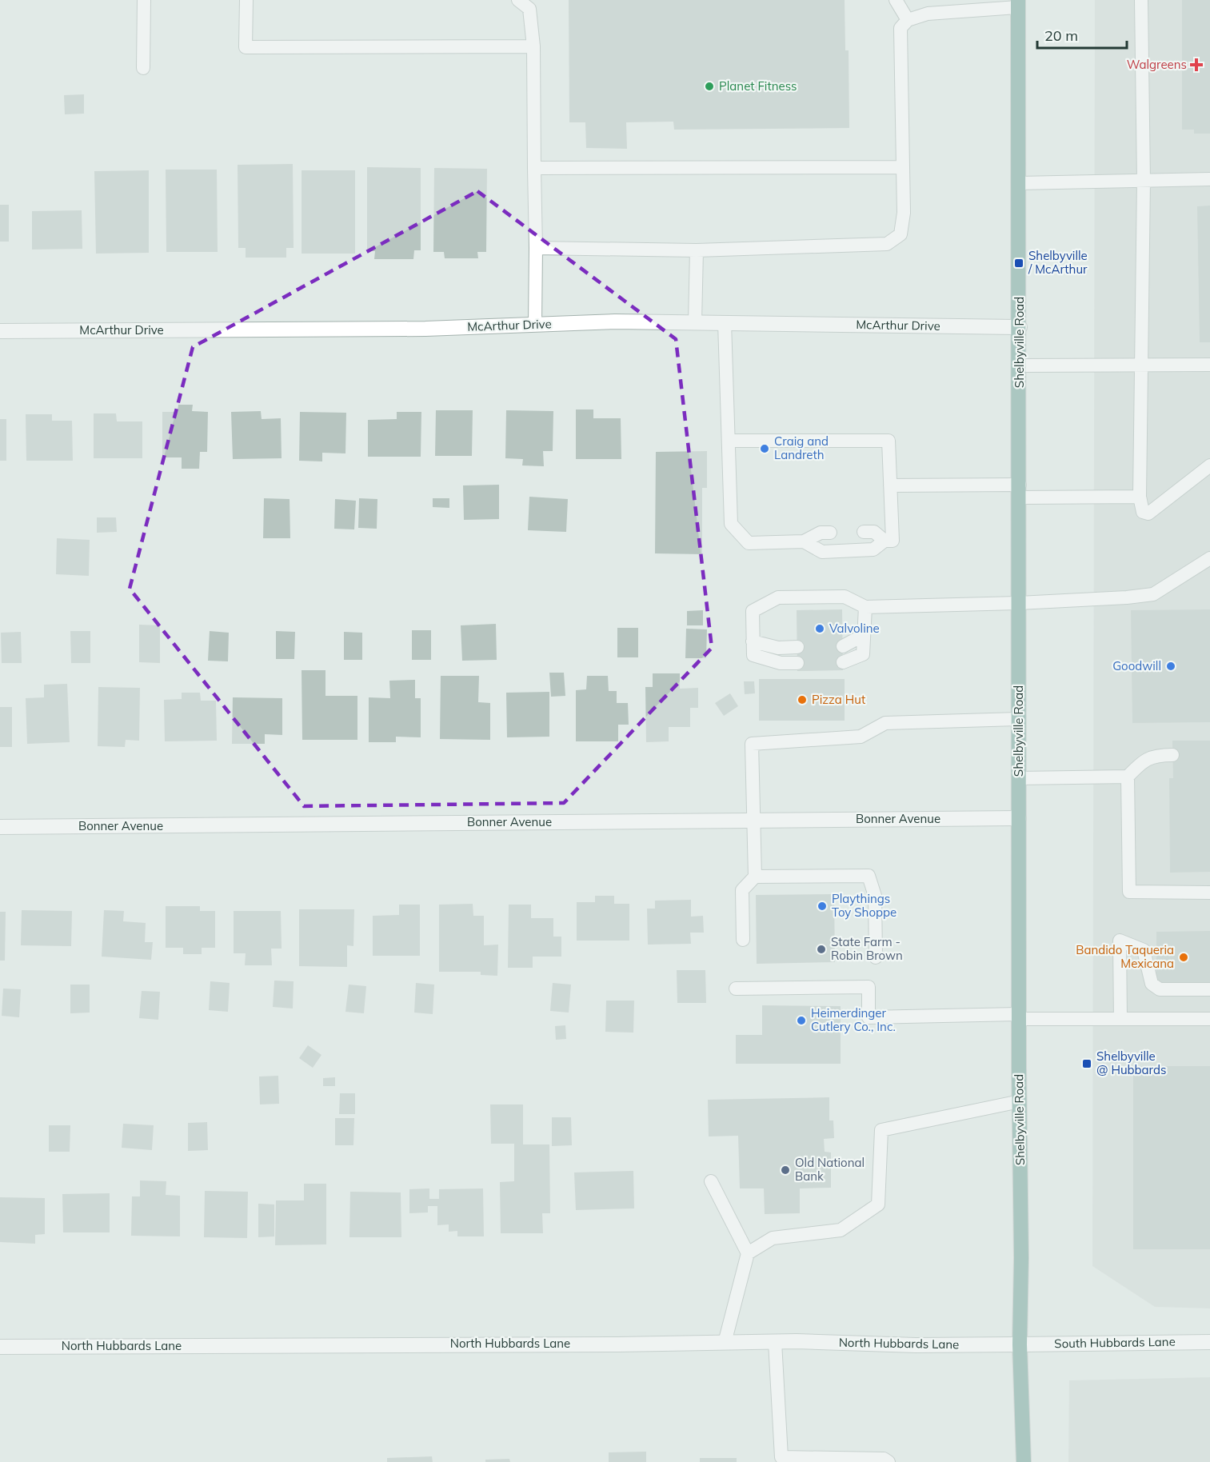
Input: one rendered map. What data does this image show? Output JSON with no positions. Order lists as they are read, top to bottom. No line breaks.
{"streets":{"main road":["Shelbyville Road"],"street":["McArthur Drive","Bonner Avenue","South Hubbards Lane","North Hubbards Lane"]},"crossings":[["McArthur Drive","Shelbyville Road"],["Shelbyville Road","Bonner Avenue"],["Shelbyville Road","South Hubbards Lane"],["Shelbyville Road","North Hubbards Lane"],["South Hubbards Lane","North Hubbards Lane"]],"places":{"health":["Walgreens"],"other":["Planet Fitness","Craig and Landreth","Valvoline","Goodwill","Pizza Hut","Playthings Toy Shoppe","State Farm - Robin Brown","Bandido Taqueria Mexicana","Heimerdinger Cutlery Co., Inc.","Old National Bank"],"transit":["Shelbyville / McArthur","Shelbyville @ Hubbards"]},"scale_bar":"20 m"}
